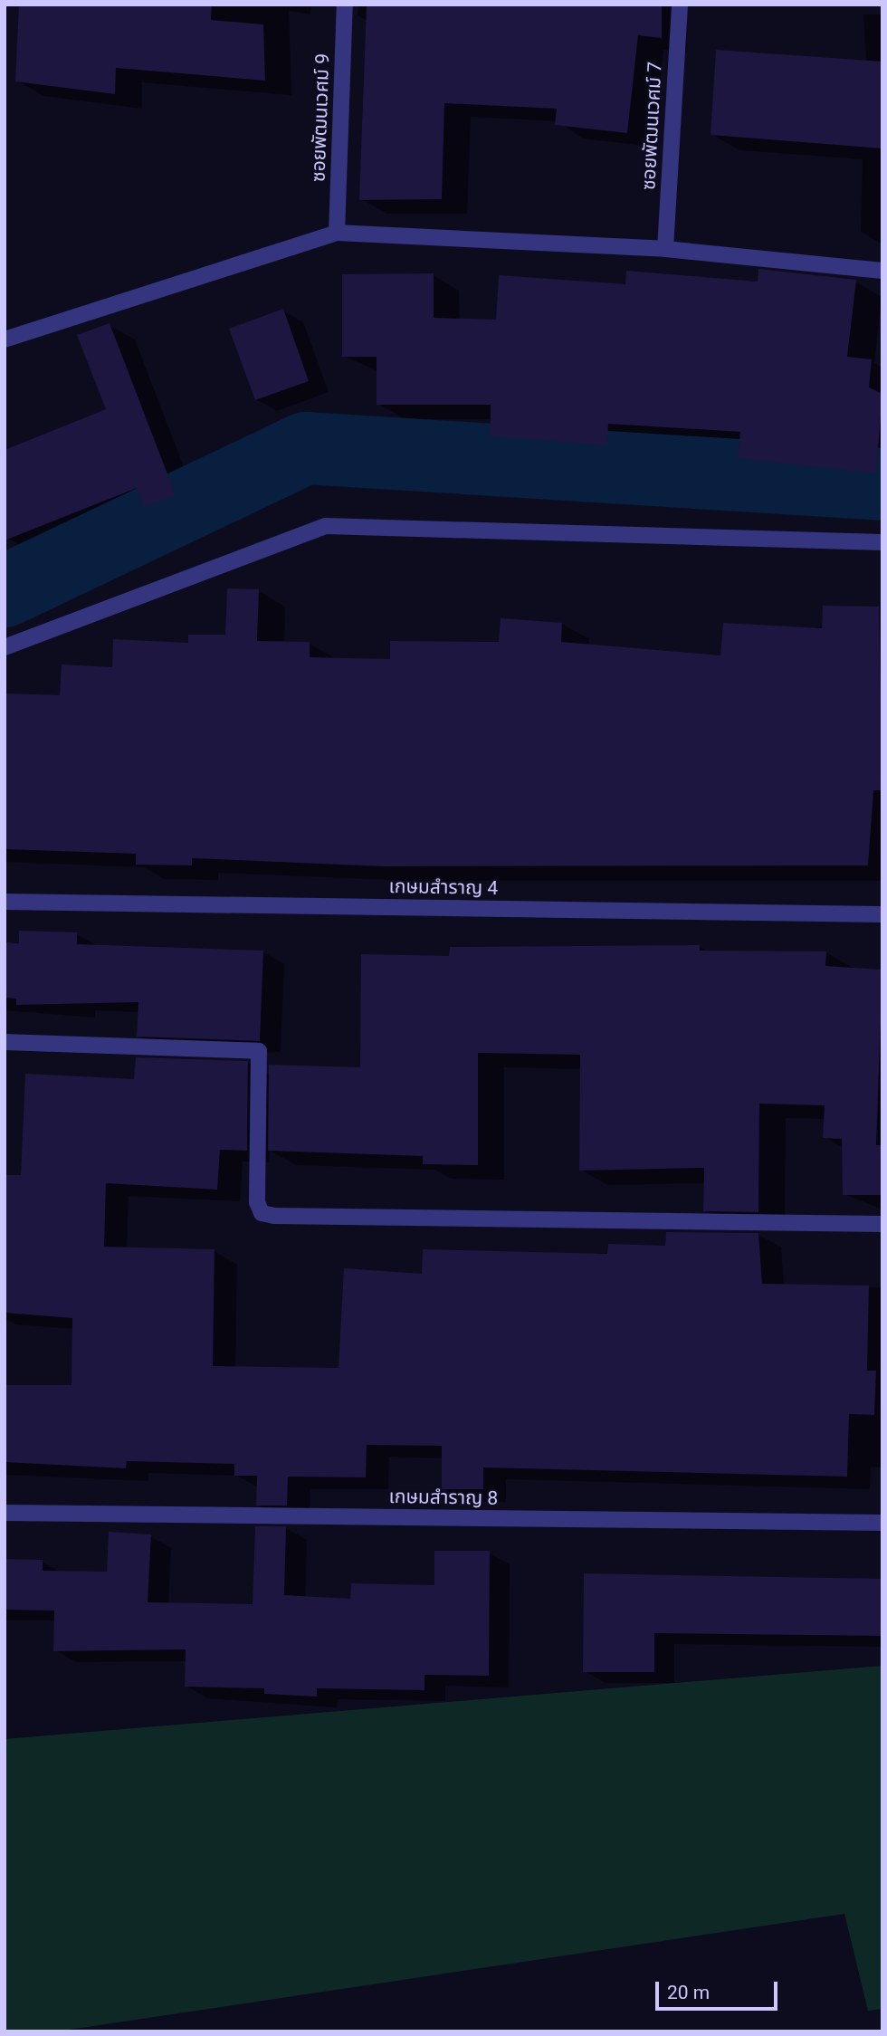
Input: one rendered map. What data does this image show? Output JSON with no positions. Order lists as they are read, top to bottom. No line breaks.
{"streets":{"street":["ซอยพัฒนเวศม์ 9","ซอยพัฒนเวศม์ 7","เกษมสำราญ 4","เกษมสำราญ 8"]},"scale_bar":"20 m"}
